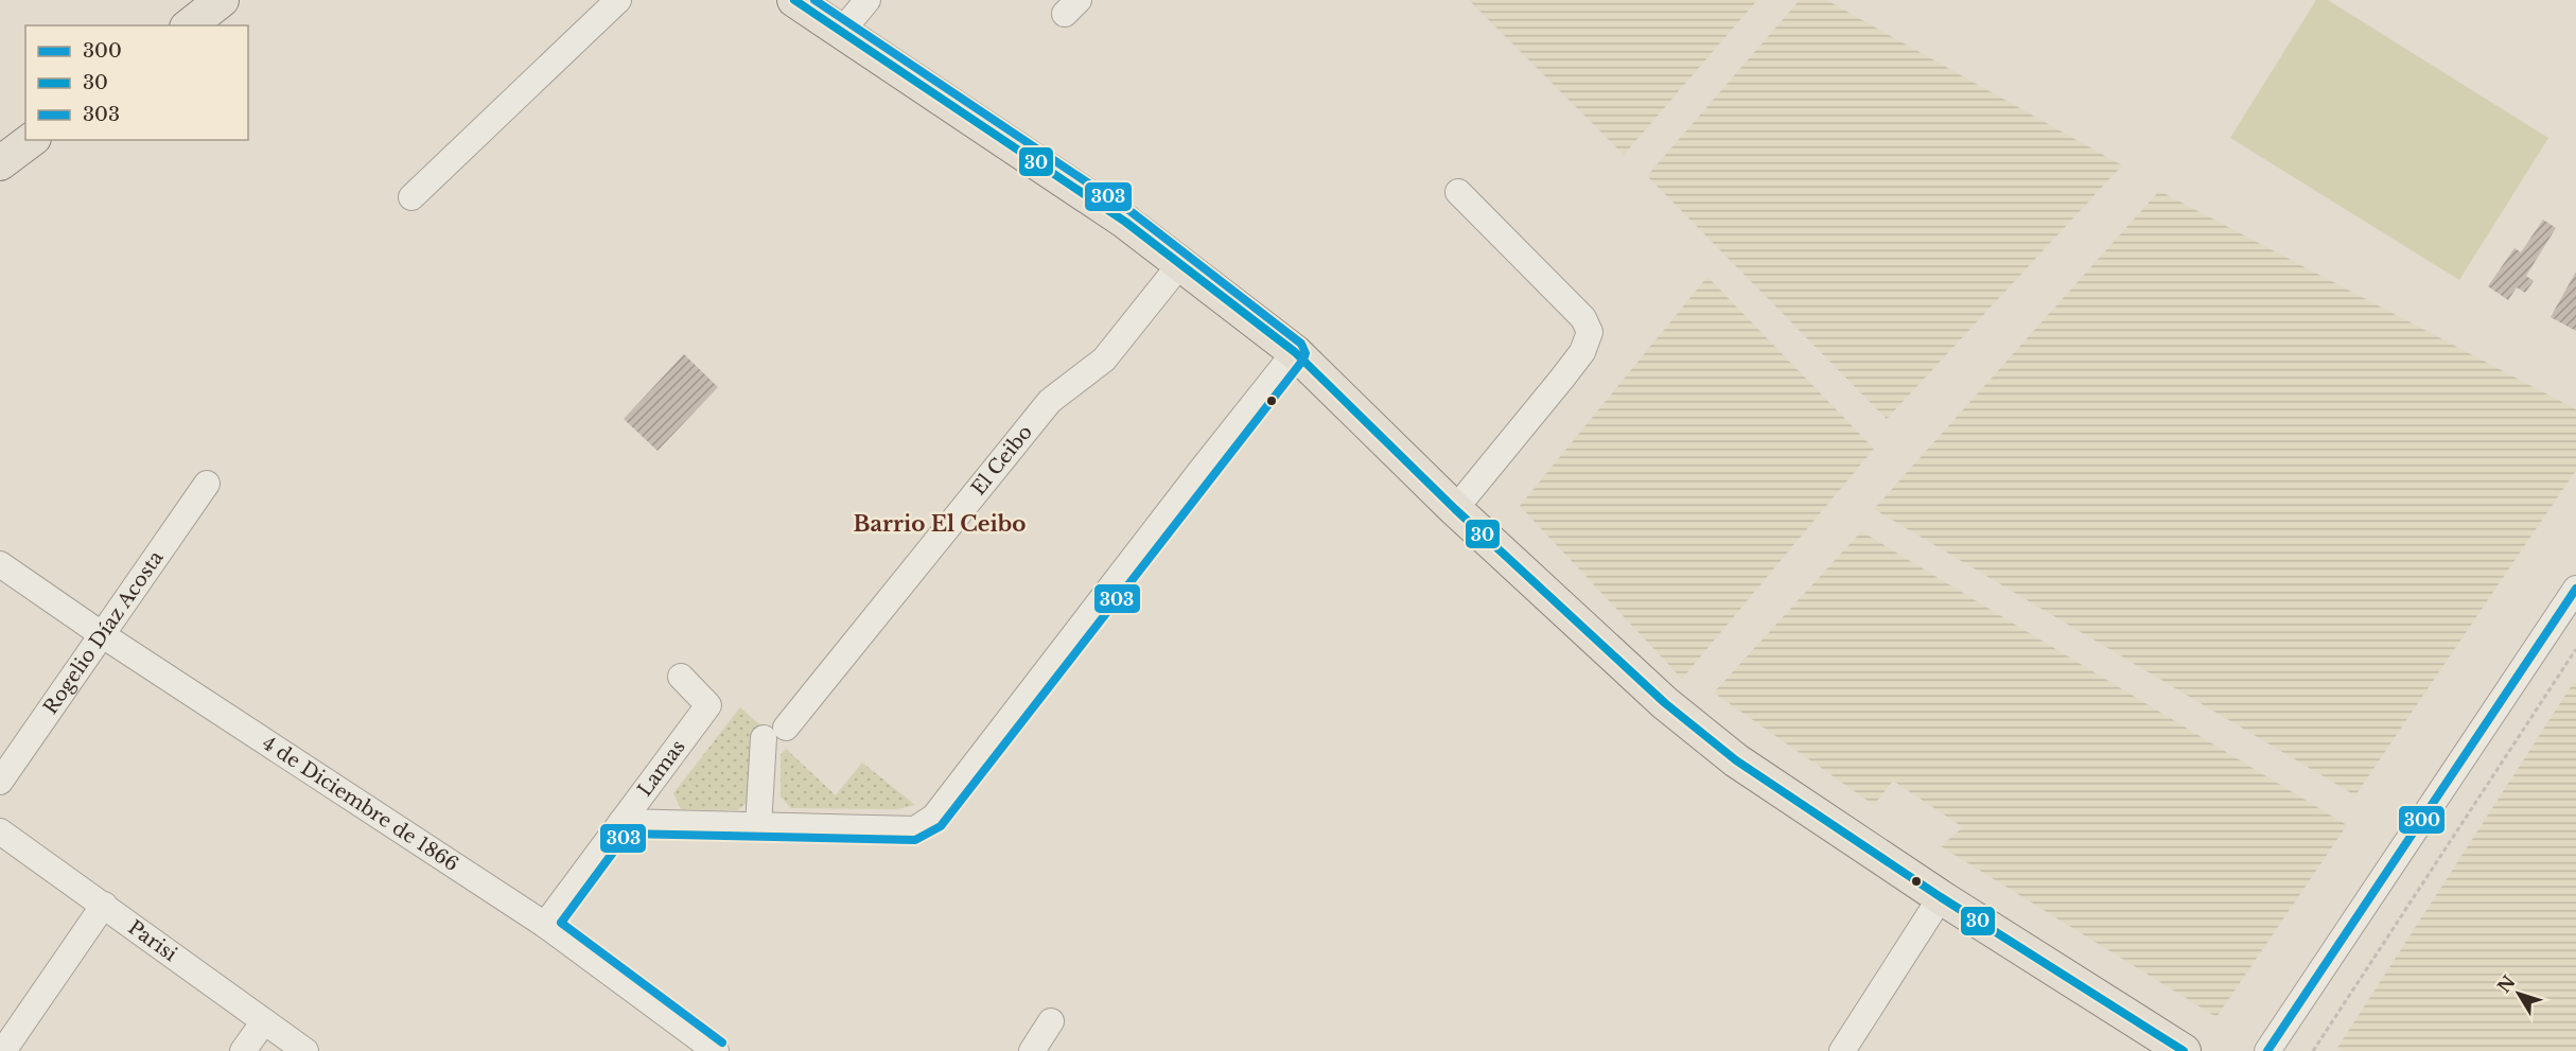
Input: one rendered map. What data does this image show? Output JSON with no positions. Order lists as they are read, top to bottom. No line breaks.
{"streets":{"street":["El Ceibo","Rogelio Díaz Acosta","Lamas","4 de Diciembre de 1866","Parisi"]},"crossings":[["Rogelio Díaz Acosta","4 de Diciembre de 1866"],["Lamas","4 de Diciembre de 1866"]],"districts":["Barrio El Ceibo"],"lines":["transit line 30","transit line 303","transit line 300"],"legend":["300","30","303"],"north":"top left"}
